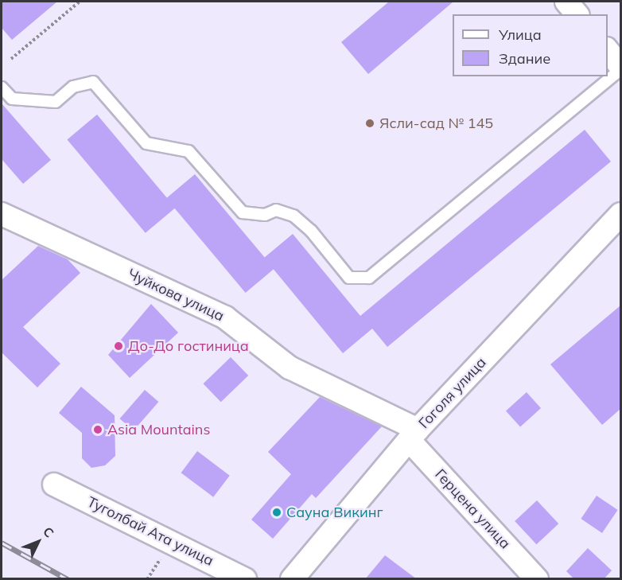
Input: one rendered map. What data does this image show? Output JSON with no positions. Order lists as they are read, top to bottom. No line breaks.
{"streets":{"street":["Чуйкова улица","Гоголя улица","Герцена улица","Туголбай Ата улица"]},"crossings":[["Чуйкова улица","Гоголя улица"],["Чуйкова улица","Герцена улица"],["Гоголя улица","Герцена улица"]],"places":["Ясли-сад № 145","До-До гостиница","Asia Mountains","Сауна Викинг"],"legend":["Улица","Здание"],"north":"top right"}
